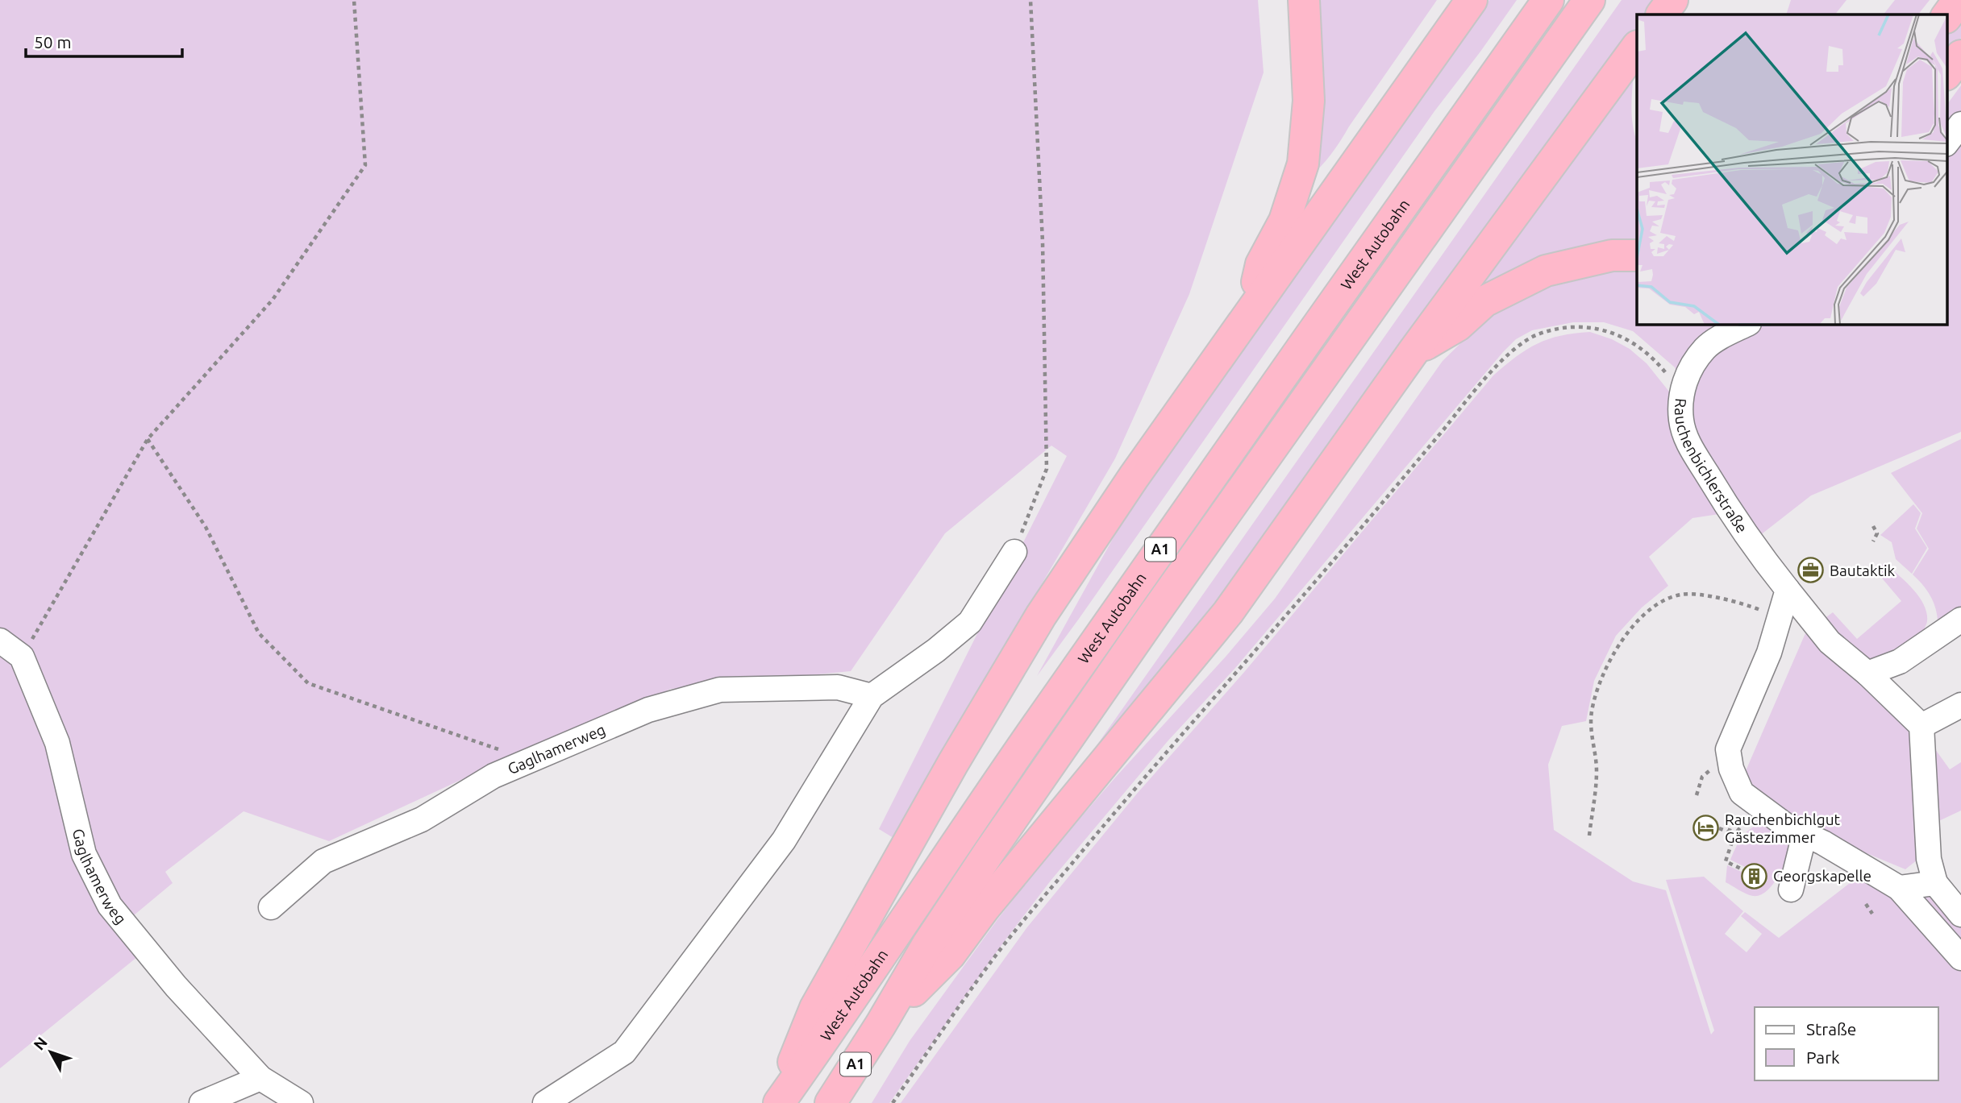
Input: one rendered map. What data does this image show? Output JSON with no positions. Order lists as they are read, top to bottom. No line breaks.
{"streets":{"highway":["West Autobahn","A1"],"street":["Rauchenbichlerstraße","Gaglhamerweg"]},"places":{"office":["Bautaktik"],"hotel":["Rauchenbichlgut Gästezimmer"],"building":["Georgskapelle"]},"legend":["Straße","Park"],"scale_bar":"50 m","north":"top left"}
